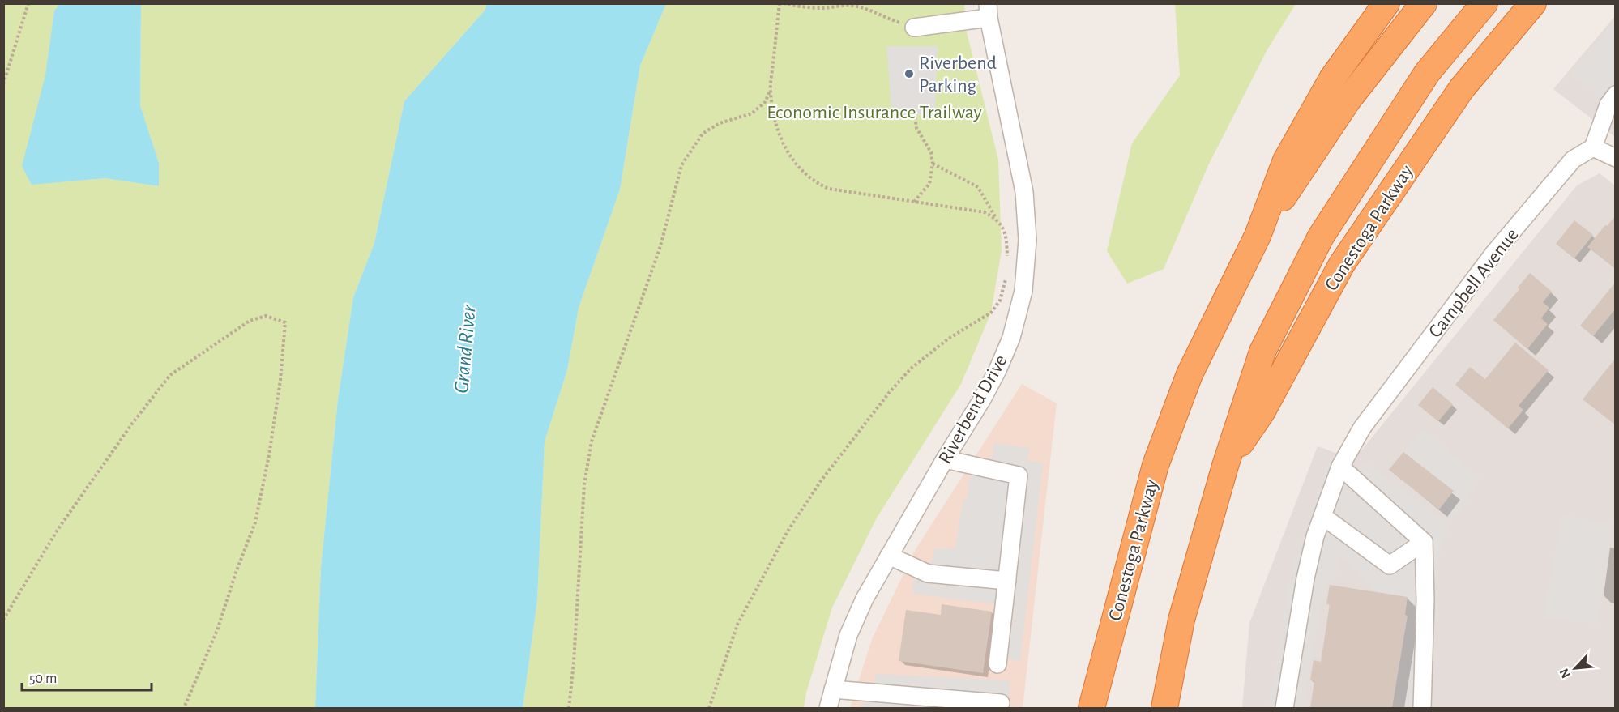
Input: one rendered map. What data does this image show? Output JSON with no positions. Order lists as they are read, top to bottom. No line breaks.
{"streets":{"highway":["Conestoga Parkway"],"street":["Campbell Avenue","Riverbend Drive"]},"water":["Grand River"],"parks":["Economic Insurance Trailway"],"places":["Riverbend Parking"],"scale_bar":"50 m","north":"bottom left"}
